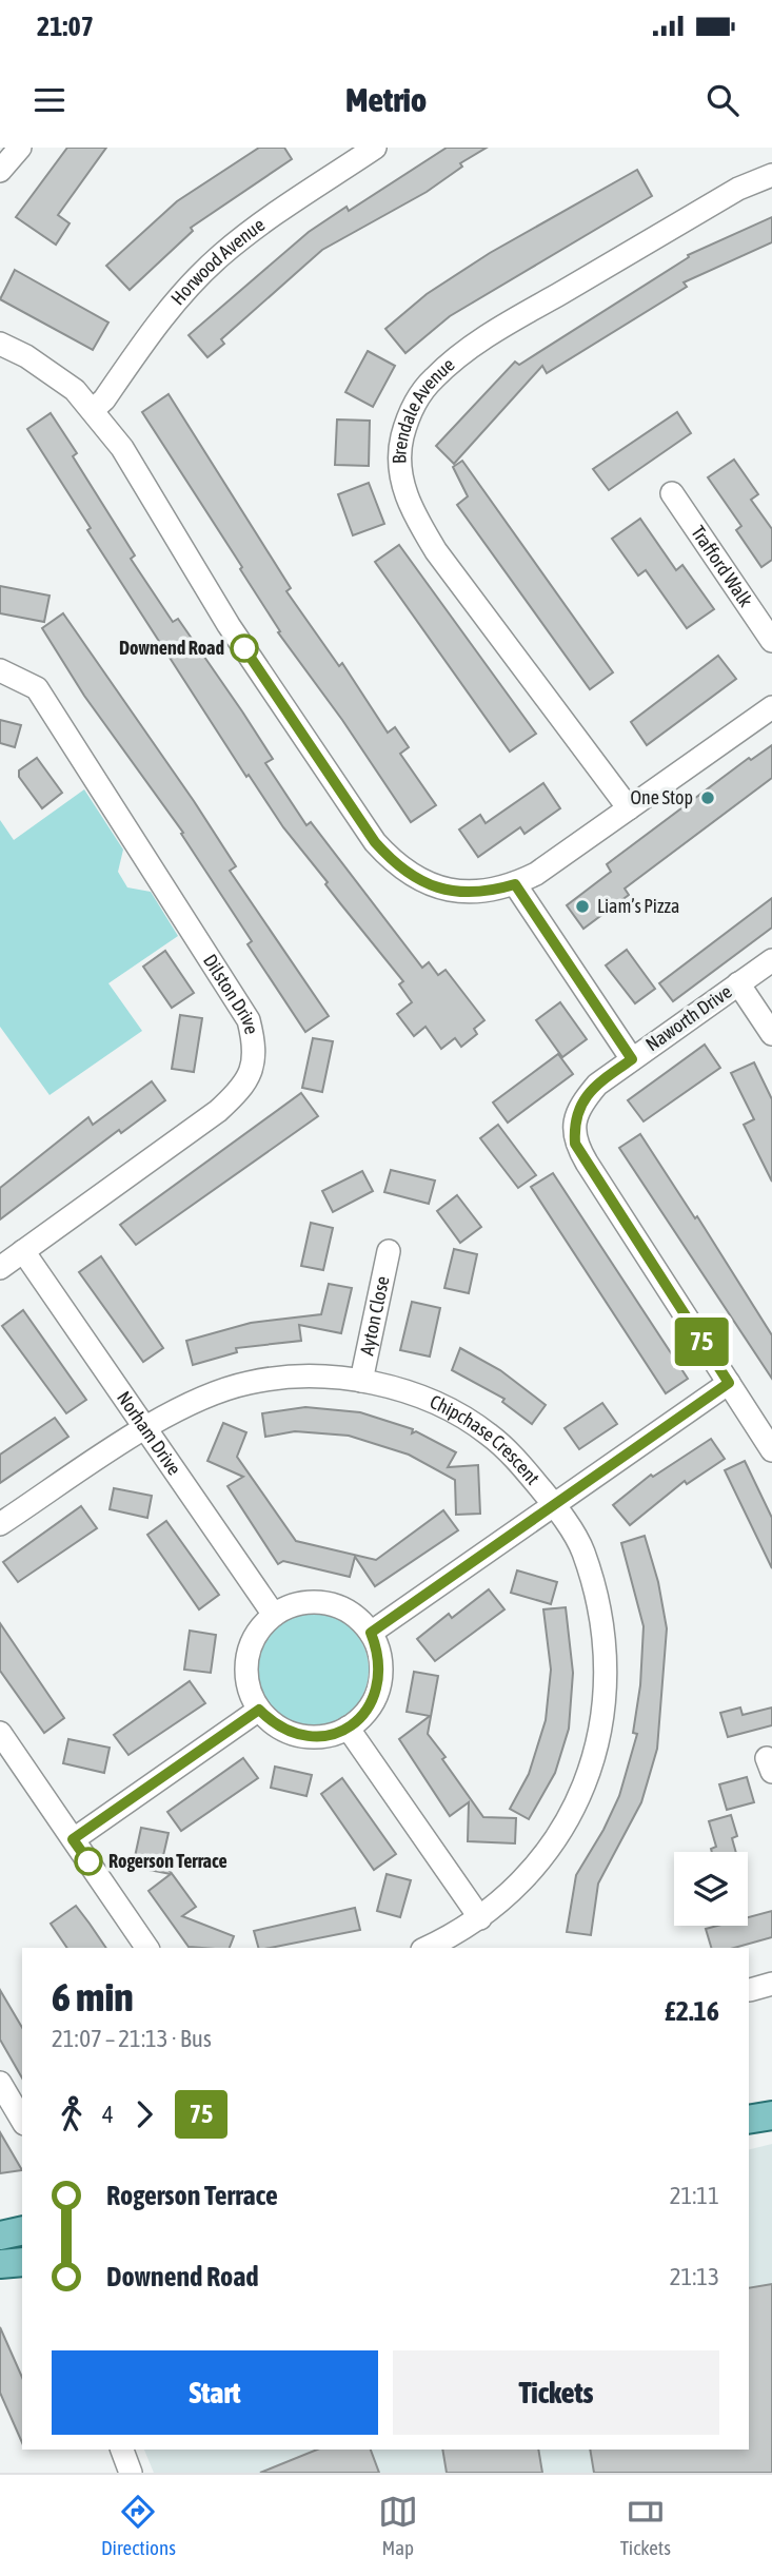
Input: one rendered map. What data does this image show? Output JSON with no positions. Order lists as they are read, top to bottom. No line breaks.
{"streets":{"street":["Horwood Avenue","Brendale Avenue","Trafford Walk","Dilston Drive","Naworth Drive","Ayton Close","Norham Drive","Chipchase Crescent"]},"crossings":[["Dilston Drive","Norham Drive"],["Ayton Close","Chipchase Crescent"],["Norham Drive","Chipchase Crescent"]],"places":["Downend Road","One Stop","Liam’s Pizza","Rogerson Terrace"],"lines":["bus line 75"],"page":{"status":"21:07","header":"Metrio","on_map":"75","heading":["6 min","21:07 – 21:13 · Bus","£2.16"],"legs":["4","75"],"list":[{"name":"Rogerson Terrace","value":"21:11"},{"name":"Downend Road","value":"21:13"}],"buttons":["Start","Tickets"],"tabs":["Directions","Map","Tickets"]}}
